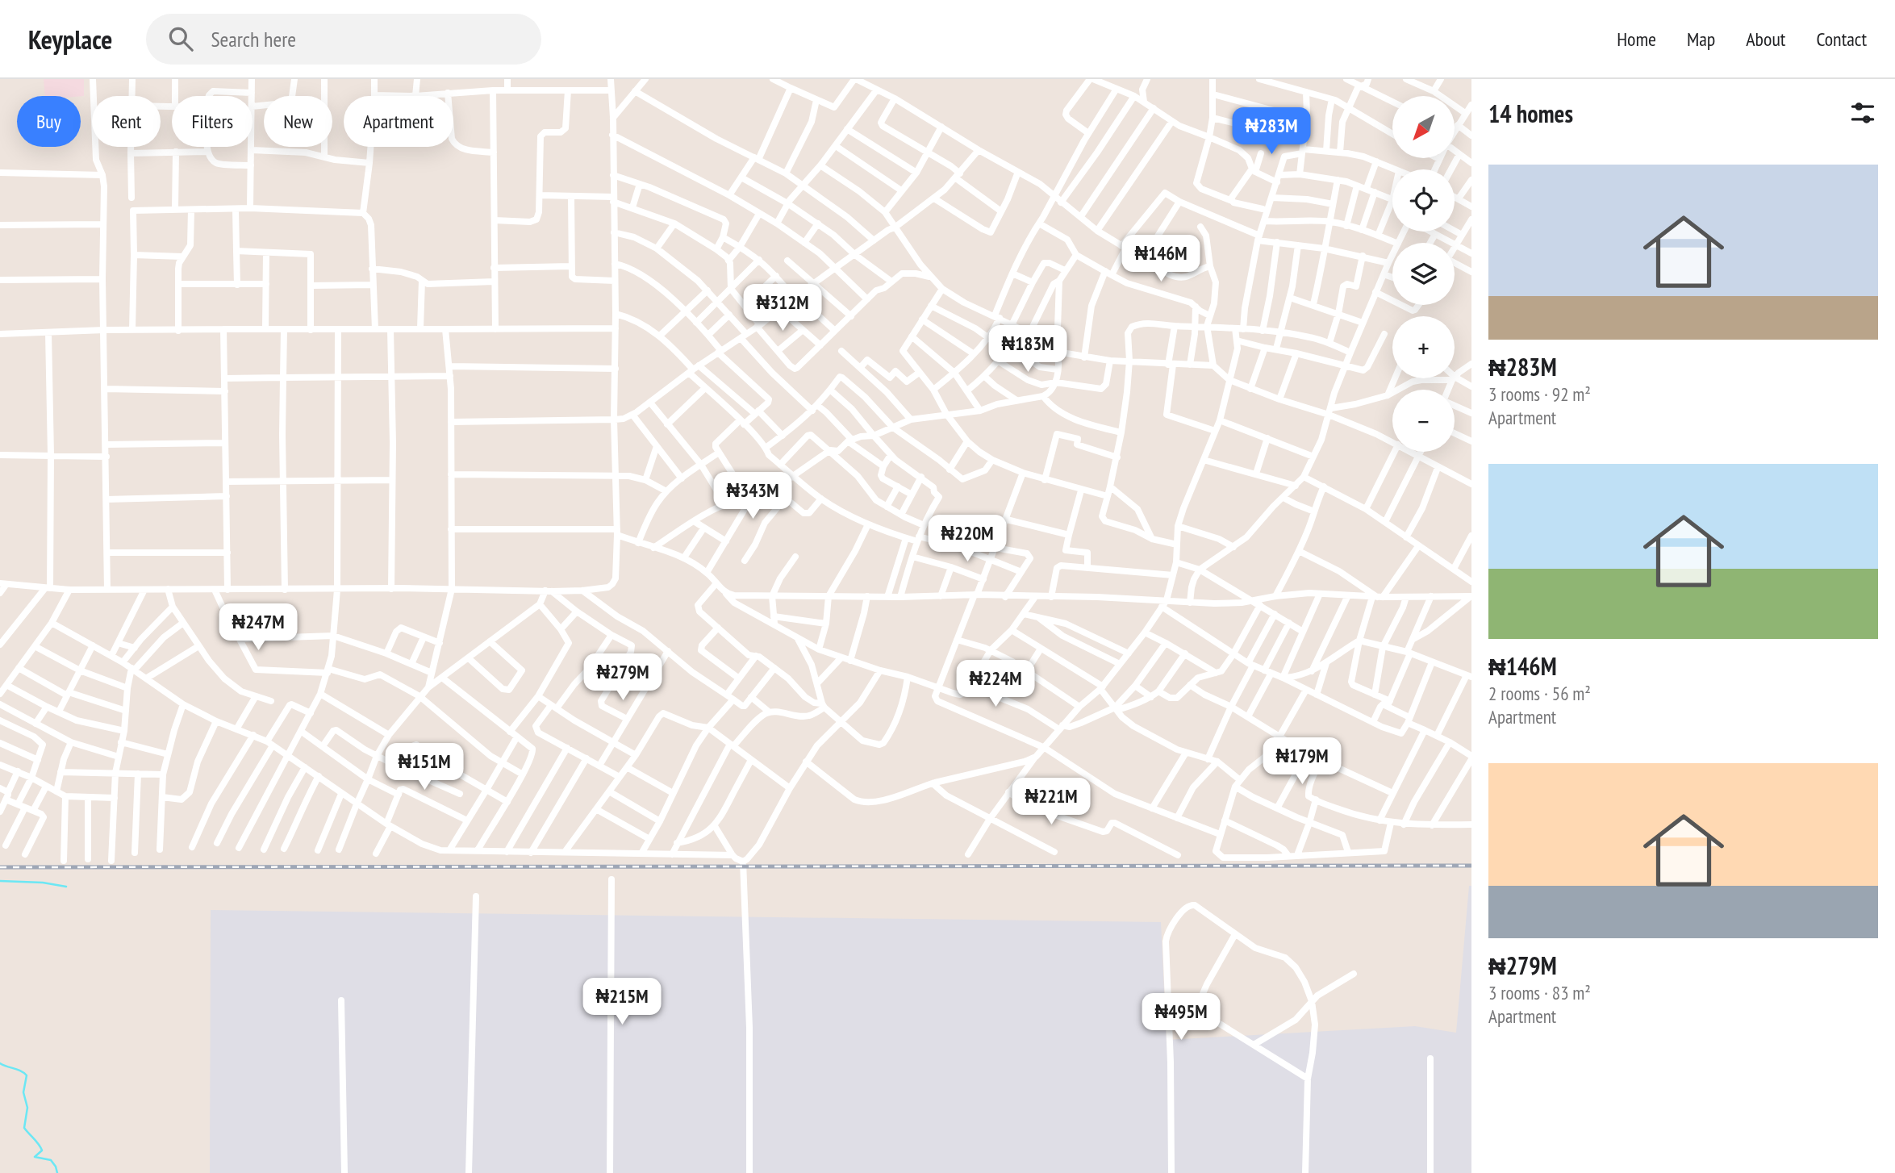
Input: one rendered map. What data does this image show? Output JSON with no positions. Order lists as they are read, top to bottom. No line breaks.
{"north":"bottom left","page":{"header":"Keyplace","search":"Search here","nav":["Home","Map","About","Contact"],"heading":"14 homes","map_buttons":["+","−"],"chip":["Buy","Rent","Filters","New","Apartment"],"price":["₦283M","₦146M","₦312M","₦183M","₦343M","₦220M","₦247M","₦279M","₦224M","₦179M","₦151M","₦221M","₦215M","₦495M"],"list":[{"name":"₦283M","note":"3 rooms · 92 m² · Apartment"},{"name":"₦146M","note":"2 rooms · 56 m² · Apartment"},{"name":"₦279M","note":"3 rooms · 83 m² · Apartment"}]}}
